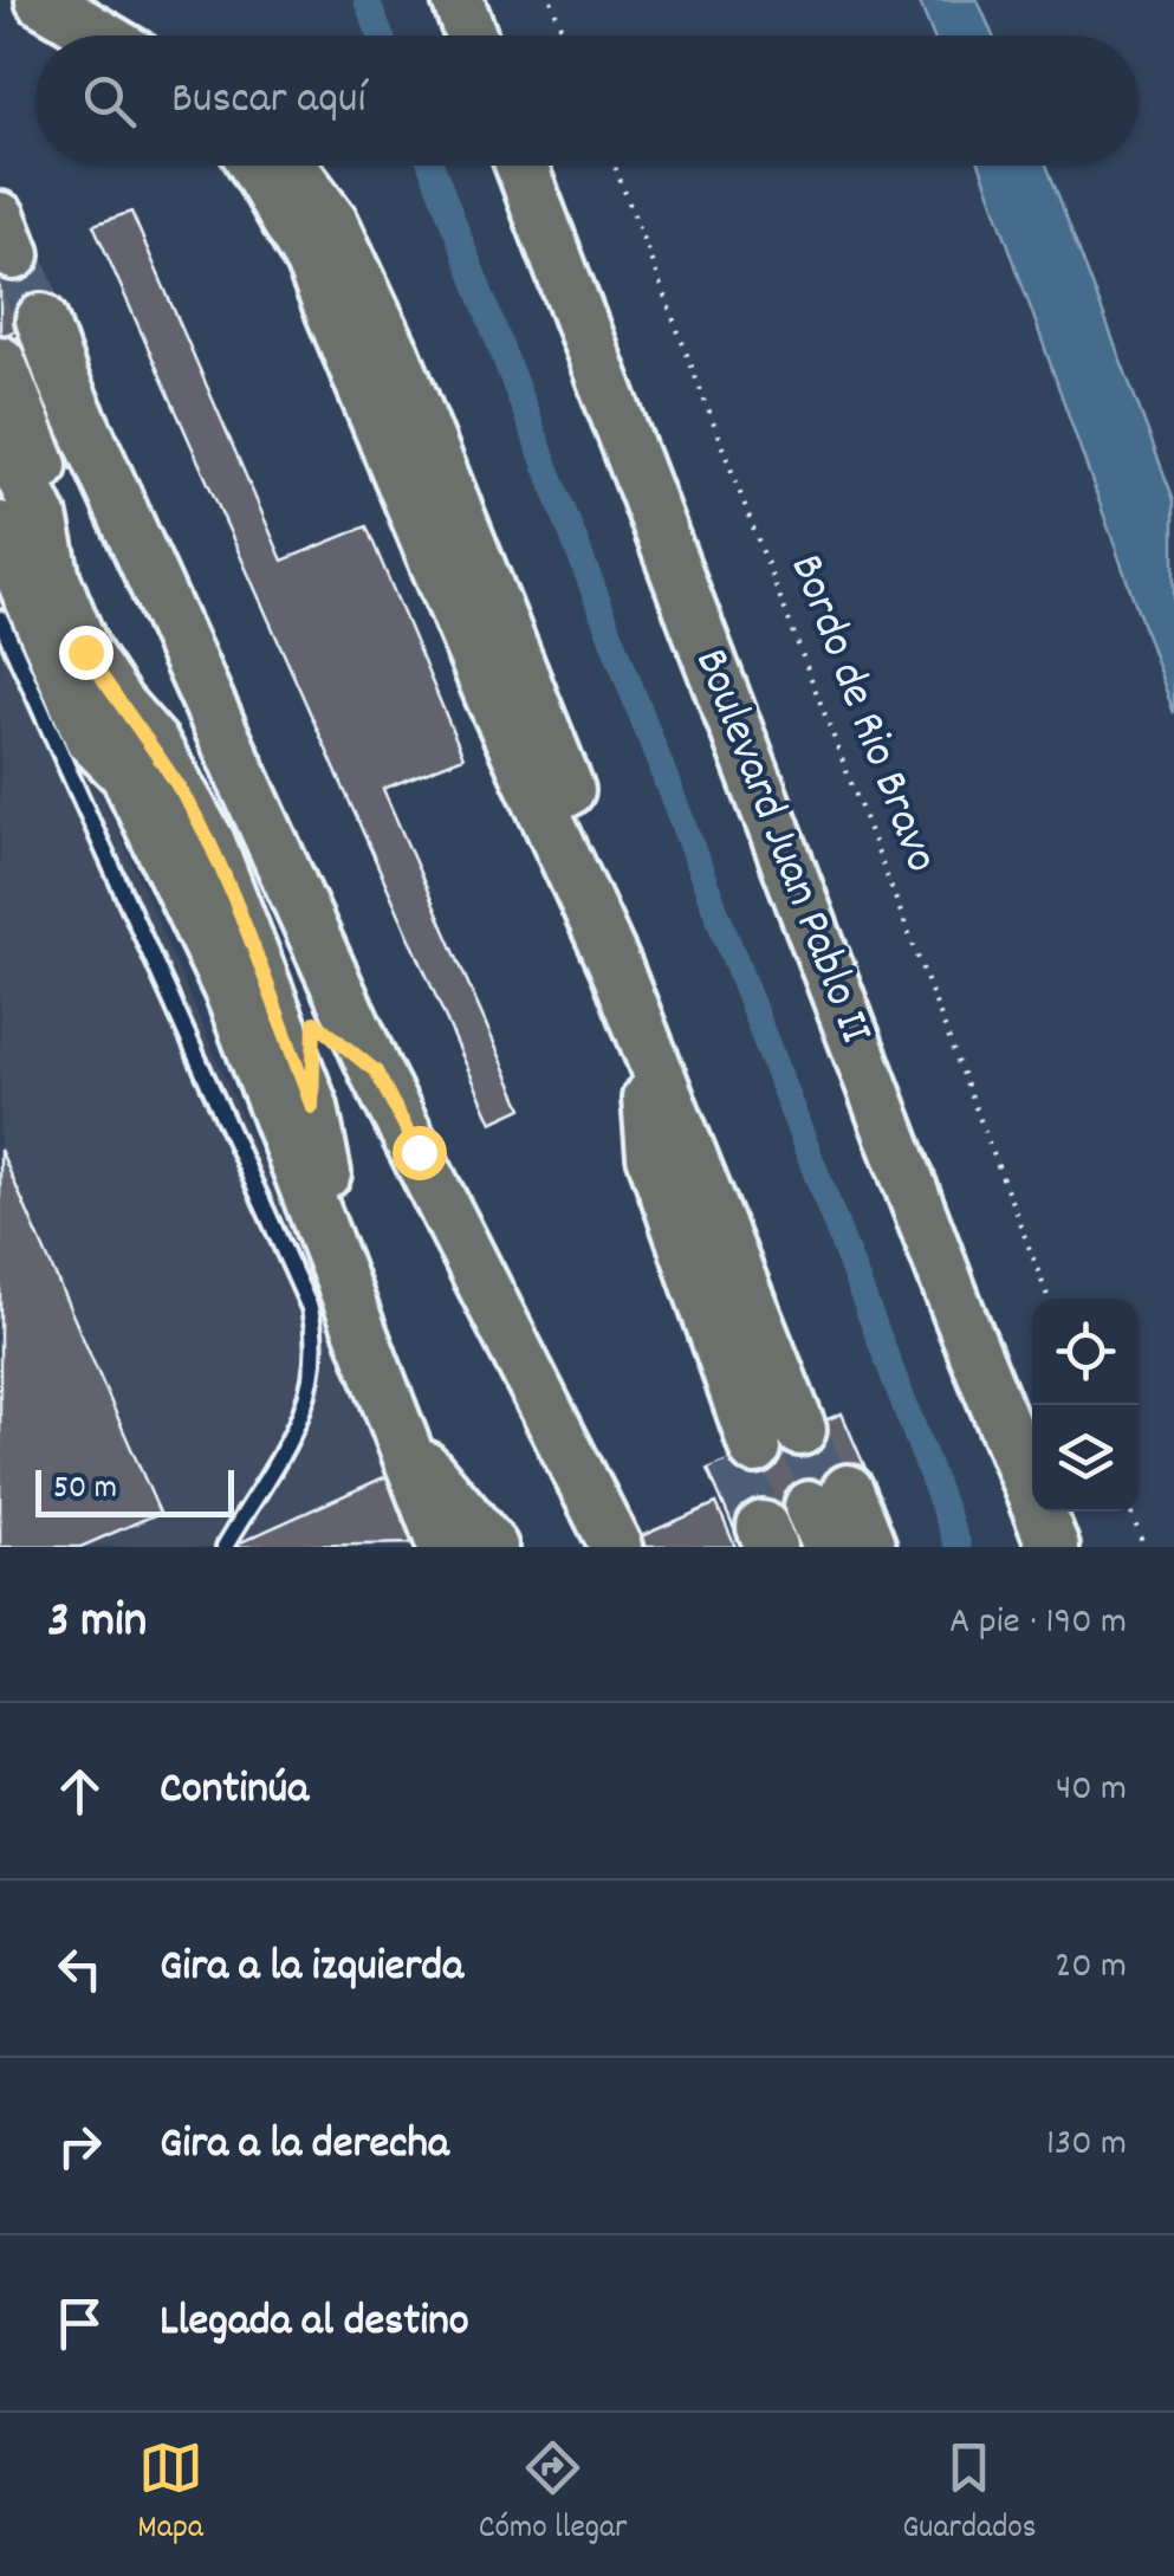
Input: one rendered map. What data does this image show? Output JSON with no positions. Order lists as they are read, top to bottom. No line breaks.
{"streets":{"main road":["Boulevard Juan Pablo II"],"path":["Bordo de Rio Bravo"]},"scale_bar":"50 m","page":{"search":"Buscar aquí","scale":"50 m","heading":["3 min","A pie · 190 m"],"list":[["Continúa","40 m"],["Gira a la izquierda","20 m"],["Gira a la derecha","130 m"],"Llegada al destino"],"nav":["Mapa","Cómo llegar","Guardados"]}}
